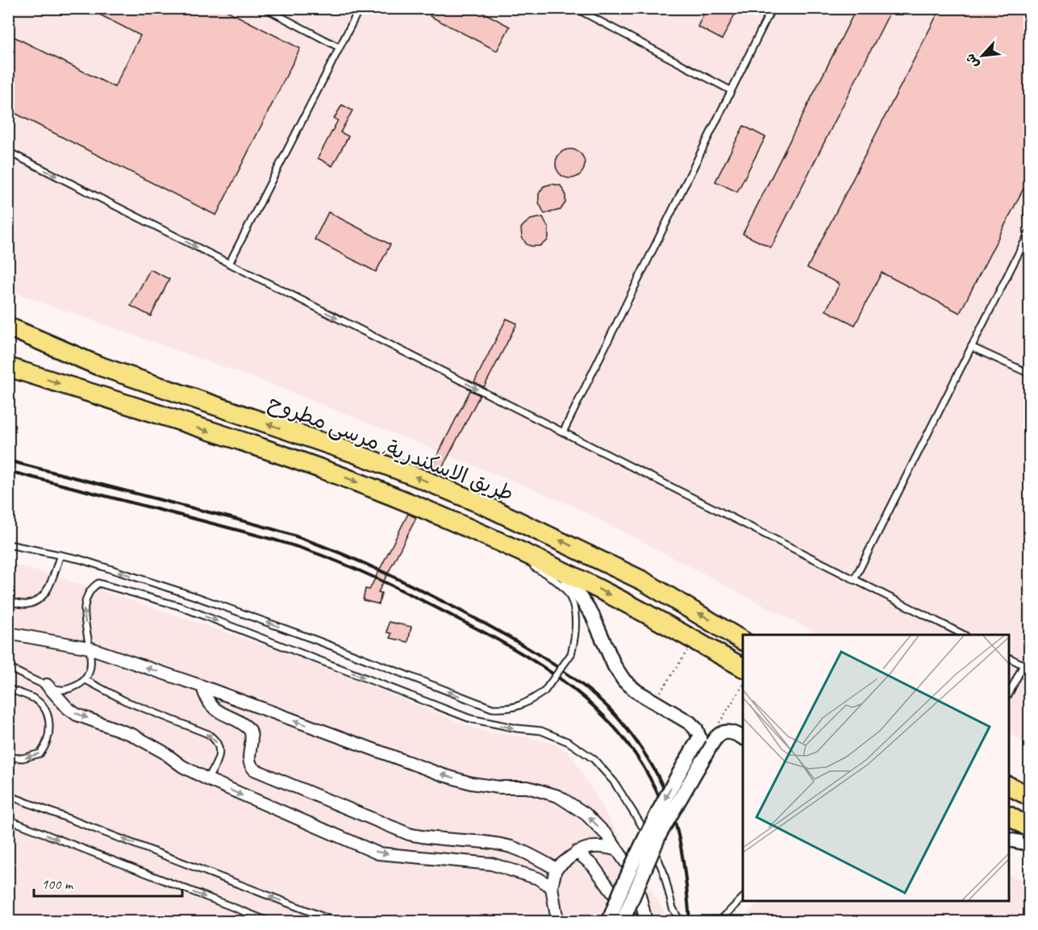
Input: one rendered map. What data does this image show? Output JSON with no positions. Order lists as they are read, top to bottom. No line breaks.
{"streets":{"main road":["طريق الاسكندرية, مرسى مطروح"]},"scale_bar":"100 m","north":"bottom left"}
